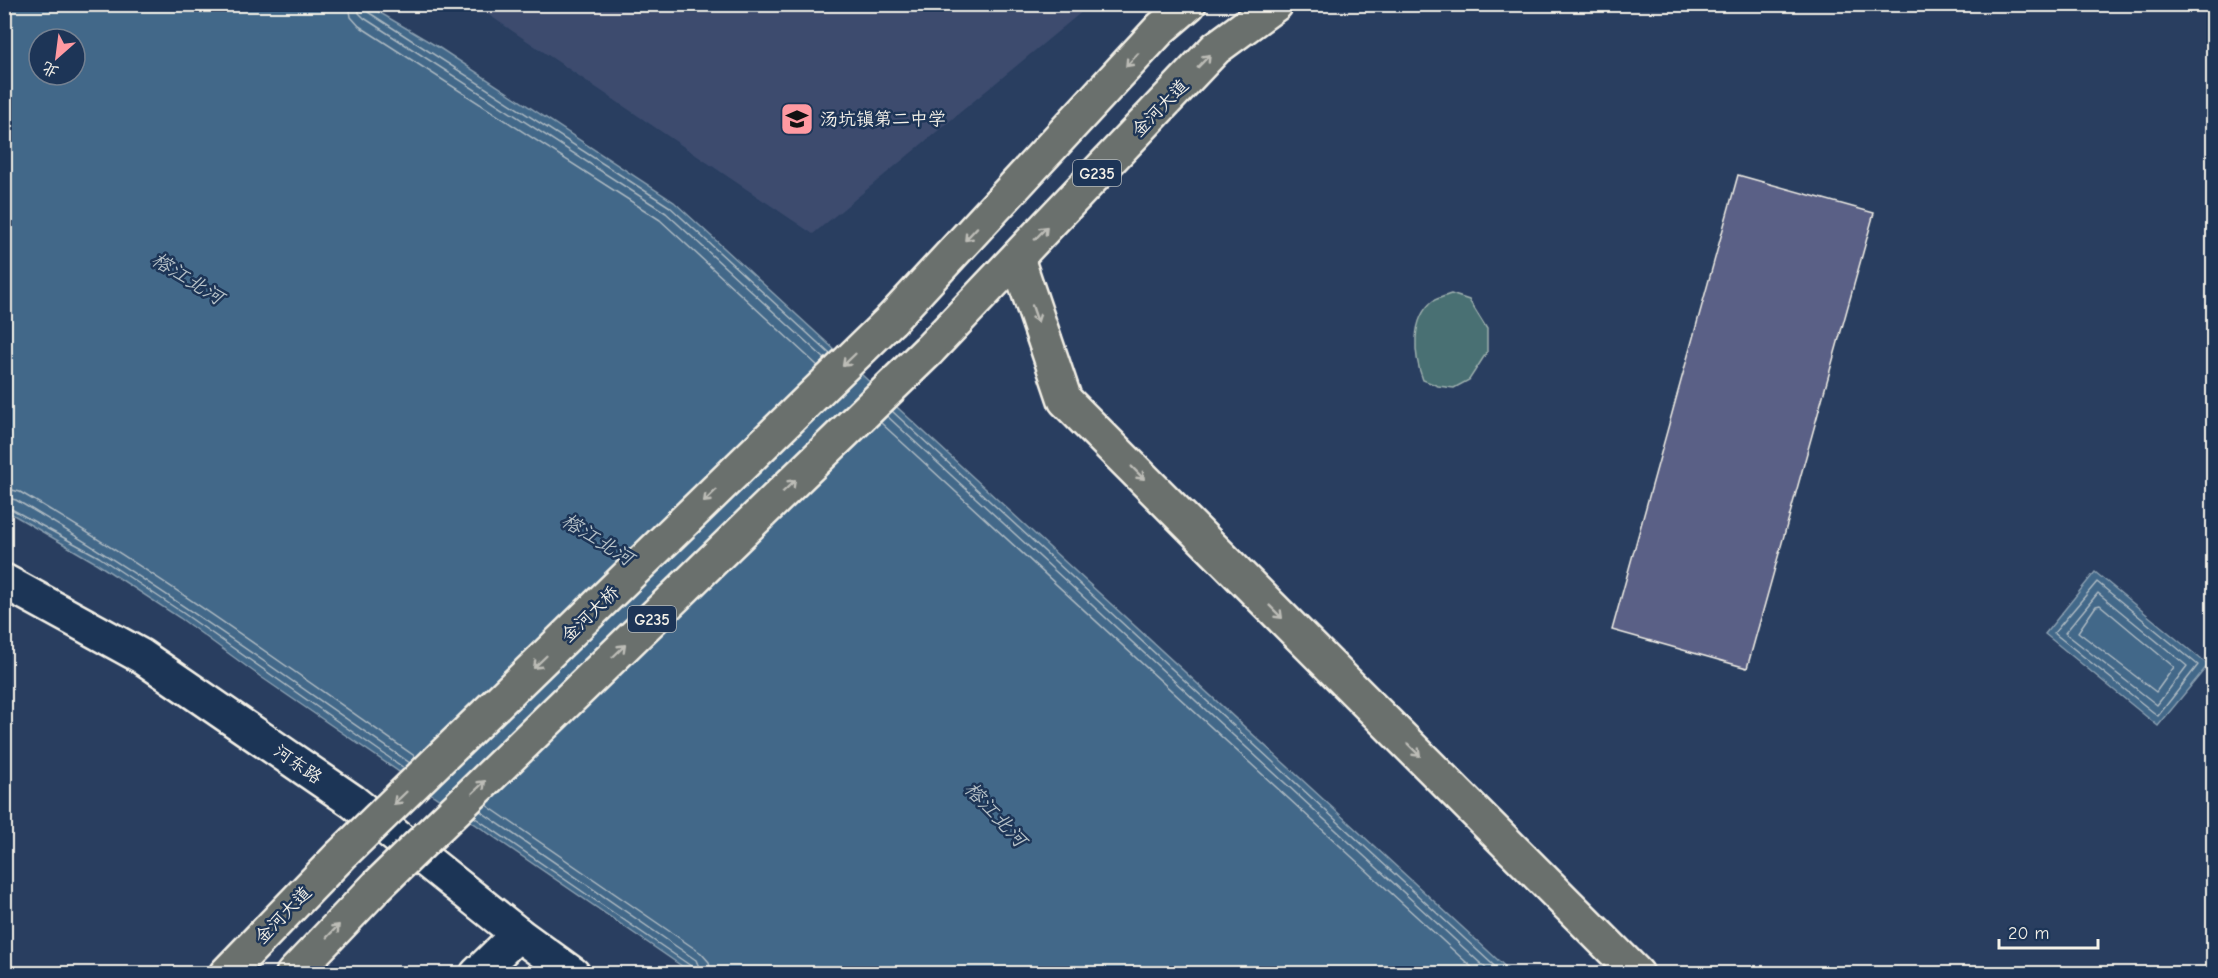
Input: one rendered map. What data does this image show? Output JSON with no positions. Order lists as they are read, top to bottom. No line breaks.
{"streets":{"main road":["金河大道","G235","金河大桥"],"street":["河东路"]},"crossings":[["金河大道","金河大桥"]],"one_way":["金河大道","金河大桥"],"water":["榕江北河"],"places":{"school or university":["汤坑镇第二中学"]},"scale_bar":"20 m","north":"bottom left"}
